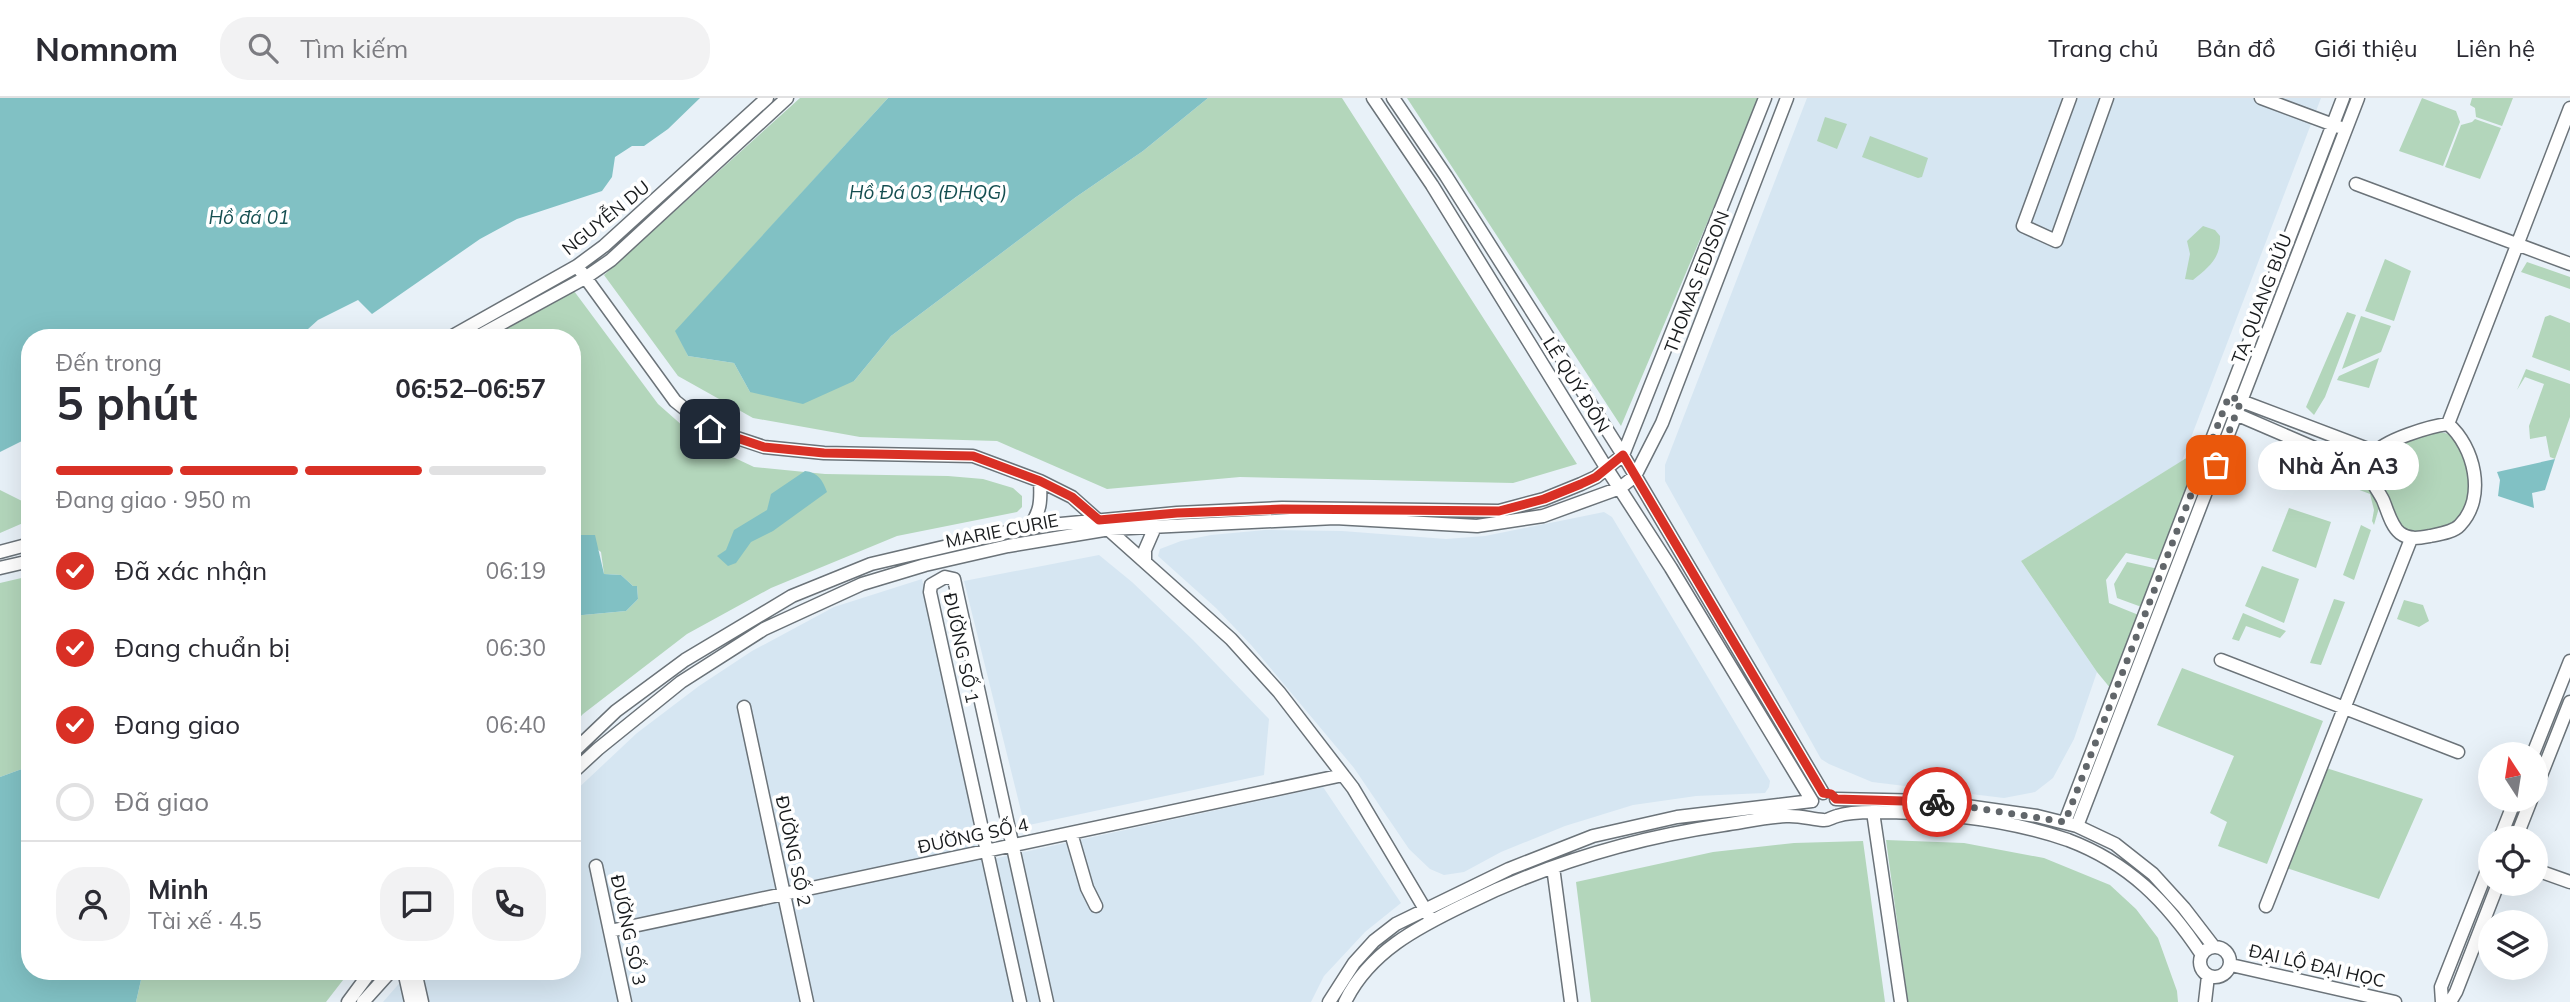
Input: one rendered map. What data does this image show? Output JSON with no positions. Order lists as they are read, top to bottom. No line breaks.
{"streets":{"street":["NGUYỄN DU","THOMAS EDISON","TẠ QUANG BỬU","LÊ QUÝ ĐÔN","MARIE CURIE","ĐƯỜNG SỐ 1","ĐƯỜNG SỐ 4","ĐƯỜNG SỐ 2","ĐƯỜNG SỐ 3","ĐẠI LỘ ĐẠI HỌC"]},"crossings":[["THOMAS EDISON","LÊ QUÝ ĐÔN"],["THOMAS EDISON","MARIE CURIE"],["LÊ QUÝ ĐÔN","MARIE CURIE"],["ĐƯỜNG SỐ 1","ĐƯỜNG SỐ 4"],["ĐƯỜNG SỐ 4","ĐƯỜNG SỐ 2"],["ĐƯỜNG SỐ 4","ĐƯỜNG SỐ 3"]],"water":["Hồ Đá 03 (ĐHQG)","Hồ đá 01"],"places":["Nhà Ăn A3"],"north":"top","page":{"header":"Nomnom","search":"Tìm kiếm","nav":["Trang chủ","Bản đồ","Giới thiệu","Liên hệ"],"heading":["5 phút","Đến trong","06:52–06:57"],"panel":["Minh","Tài xế · 4.5"],"bubble":"Nhà Ăn A3","bar":"Đang giao · 950 m","list":[["Đã xác nhận","06:19"],["Đang chuẩn bị","06:30"],["Đang giao","06:40"],"Đã giao"]}}
